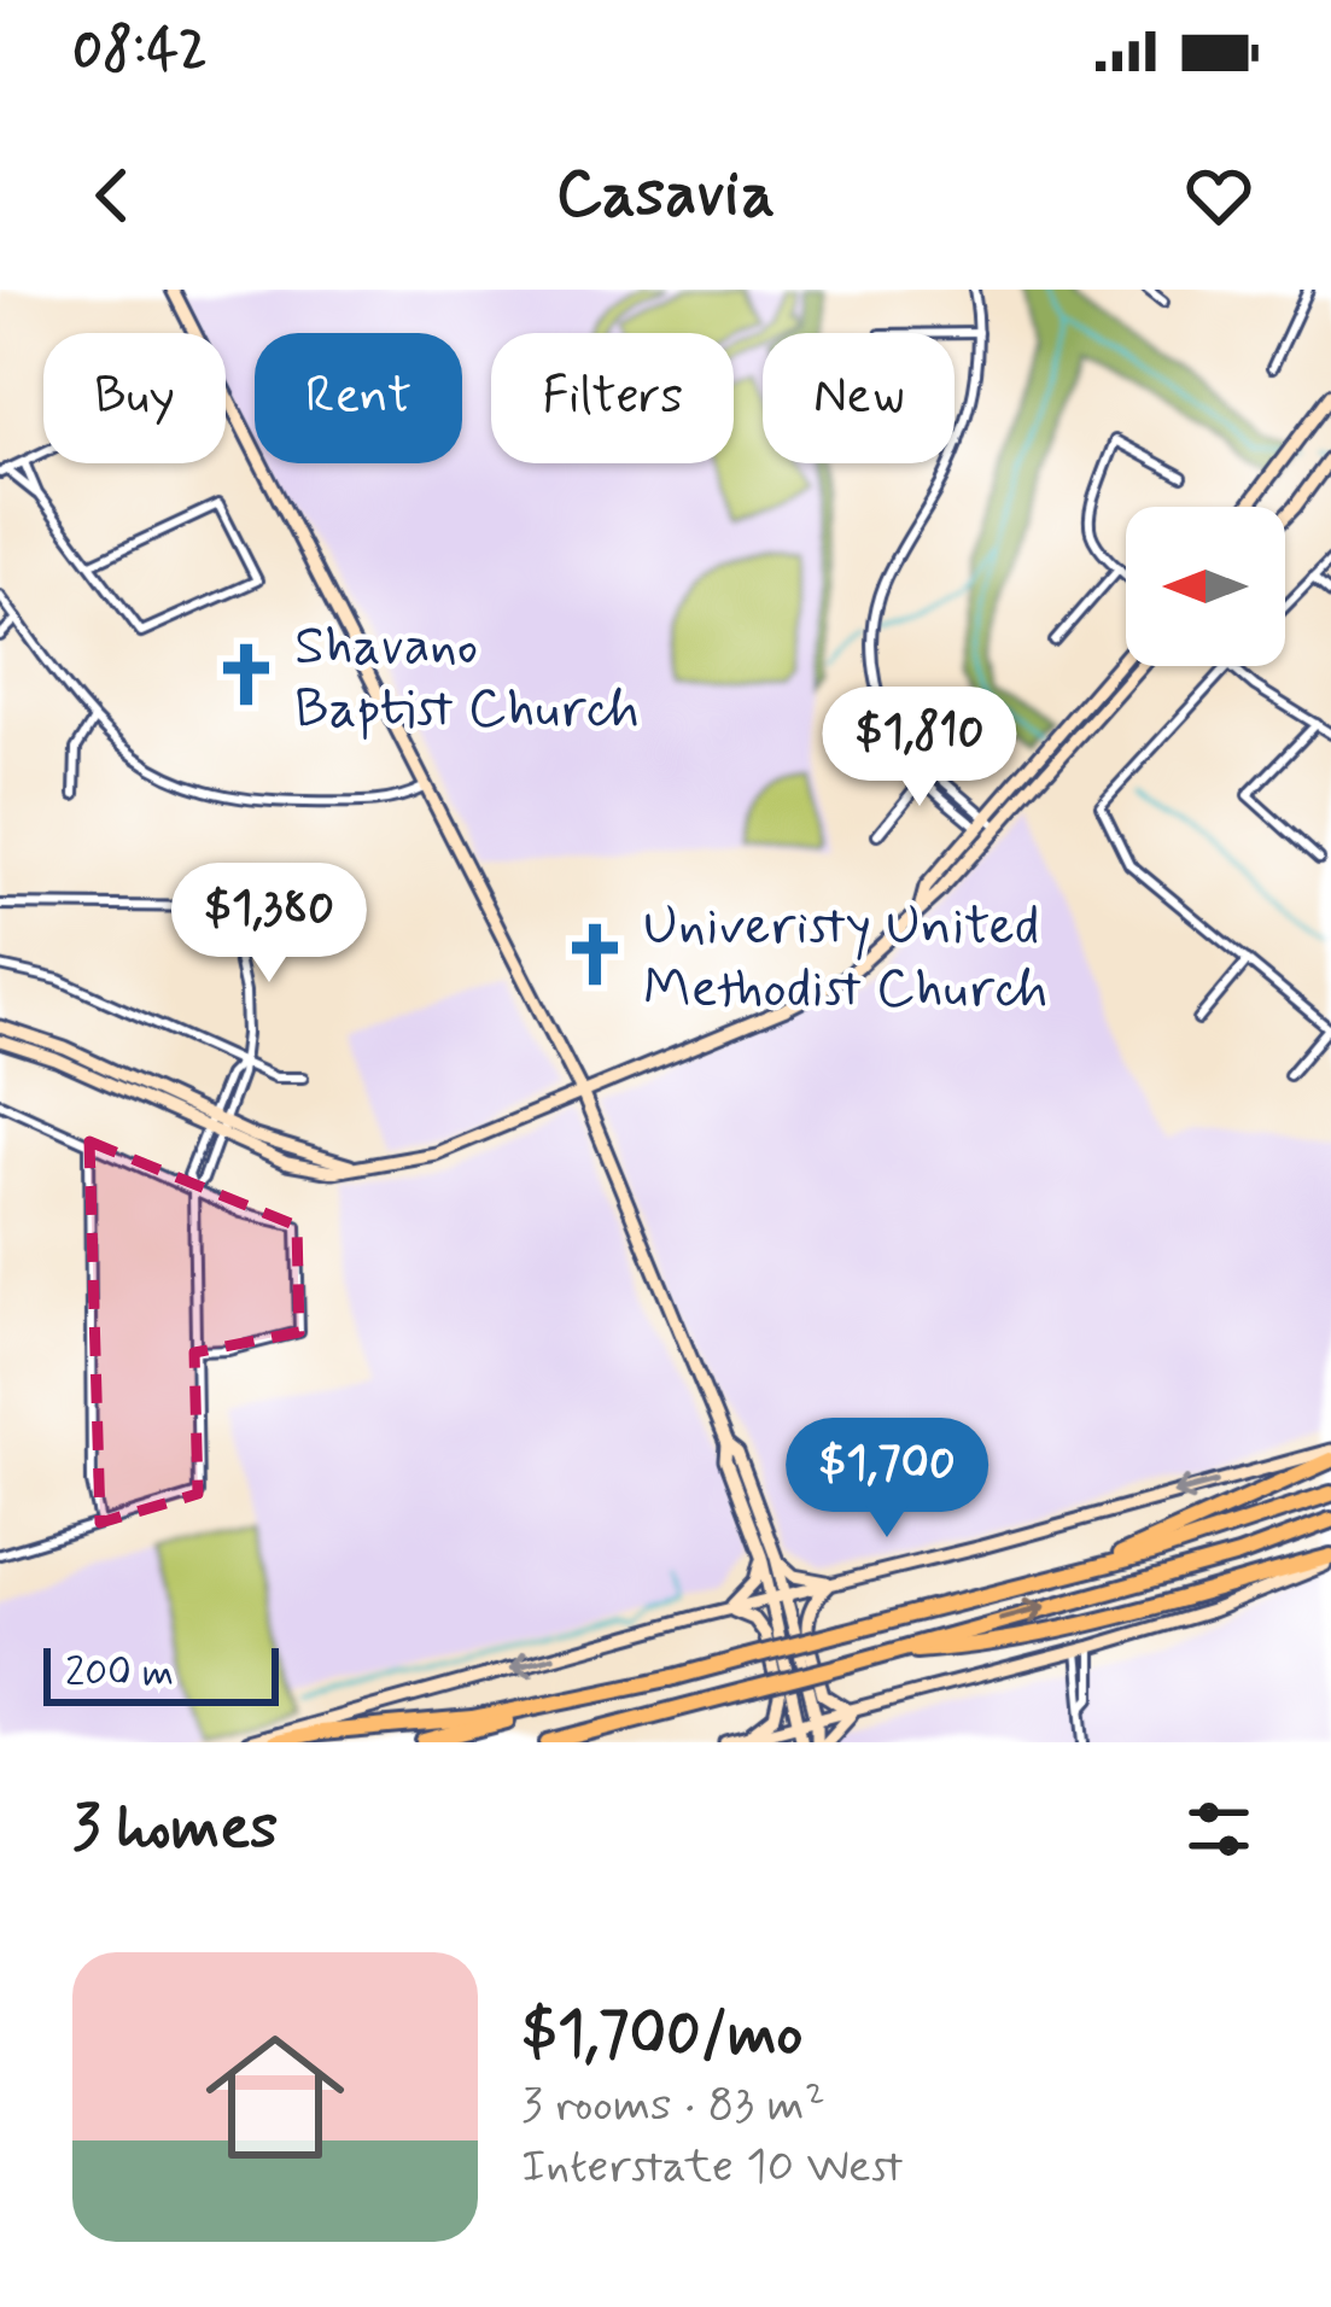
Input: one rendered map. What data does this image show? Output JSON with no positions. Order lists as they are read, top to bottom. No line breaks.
{"places":{"church":["Shavano Baptist Church","Univeristy United Methodist Church"]},"scale_bar":"200 m","north":"left","page":{"status":"08:42","header":"Casavia","chip":["Buy","Rent","Filters","New"],"price":["$1,810","$1,380","$1,700"],"scale":"200 m","heading":"3 homes","list":[{"name":"$1,700/mo","note":"3 rooms · 83 m² · Interstate 10 West"}]}}
